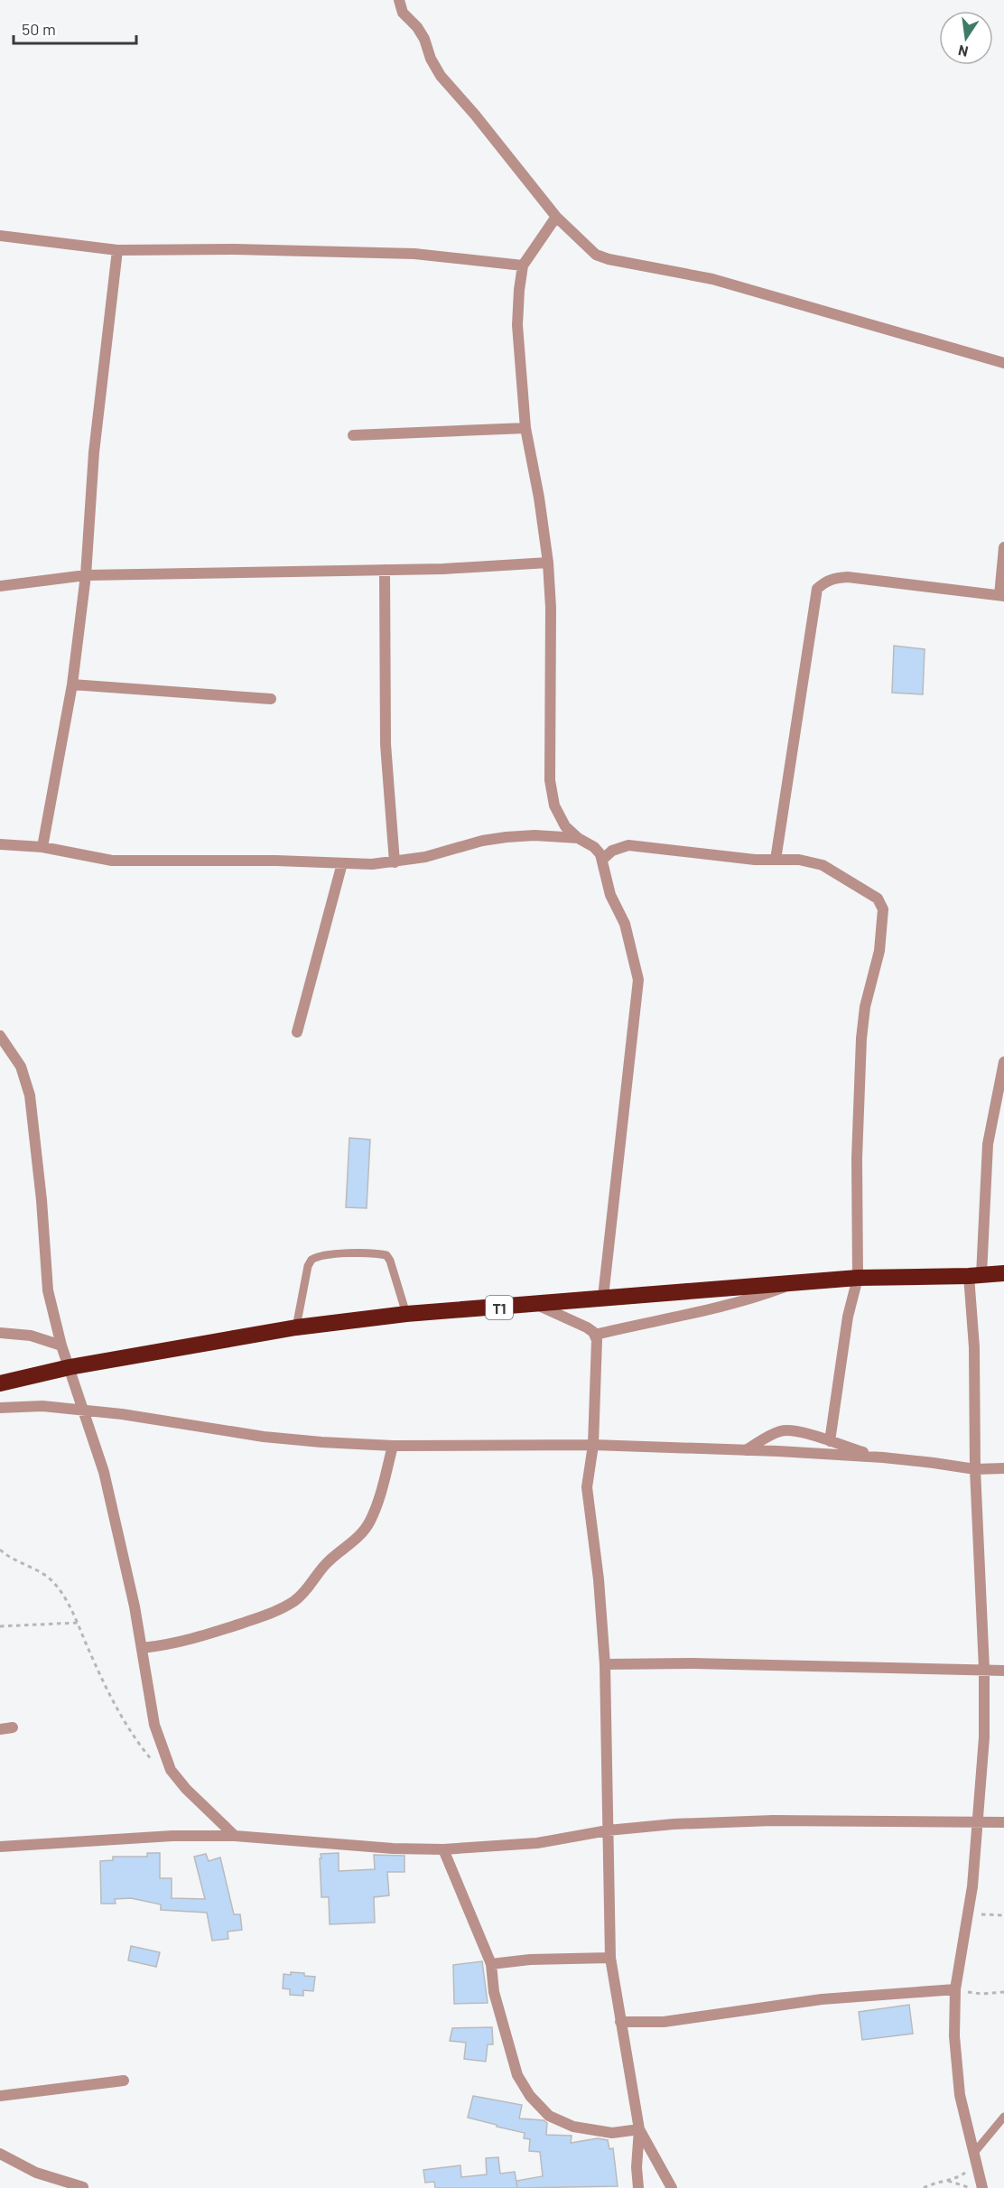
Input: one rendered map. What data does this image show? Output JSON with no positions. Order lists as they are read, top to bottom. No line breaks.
{"streets":{"highway":["T1"]},"scale_bar":"50 m","north":"bottom"}
